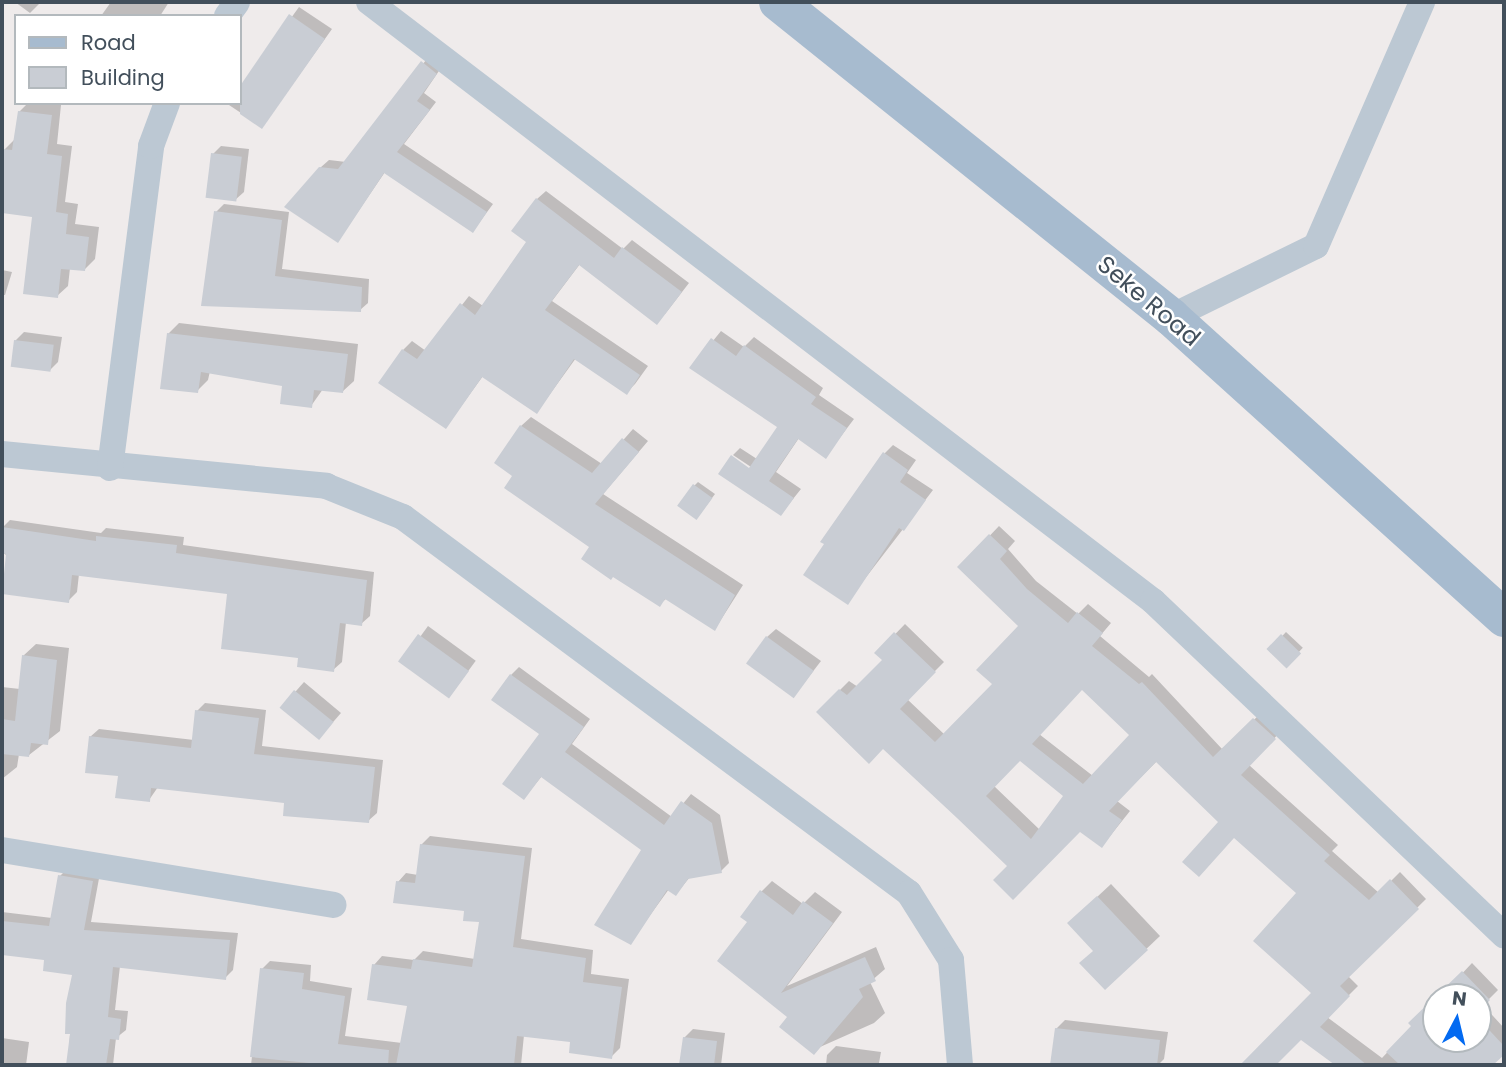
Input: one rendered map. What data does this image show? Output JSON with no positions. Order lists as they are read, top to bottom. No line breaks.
{"streets":{"main road":["Seke Road"]},"legend":["Road","Building"],"north":"top"}
